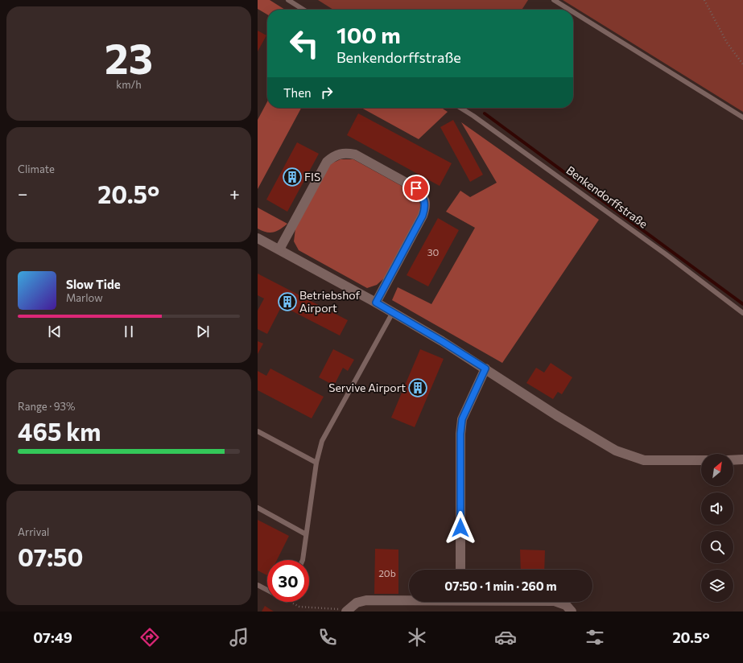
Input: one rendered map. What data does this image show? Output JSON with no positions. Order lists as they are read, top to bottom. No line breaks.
{"streets":{"lane":["Benkendorffstraße"]},"places":{"building":["FIS","Betriebshof Airport","Servive Airport"]},"house_numbers":["30","20b"],"north":"top right","page":{"tile":[["23","km/h"],"Climate",["Range · 93%","465 km"],["Arrival","07:50"]],"turn":["100 m","Benkendorffstraße"],"then":"Then","heat":["−","20.5°","+"],"song":["Slow Tide","Marlow"],"limit":"30","trip":"07:50 · 1 min · 260 m","tabs":["07:49","20.5°"]}}
